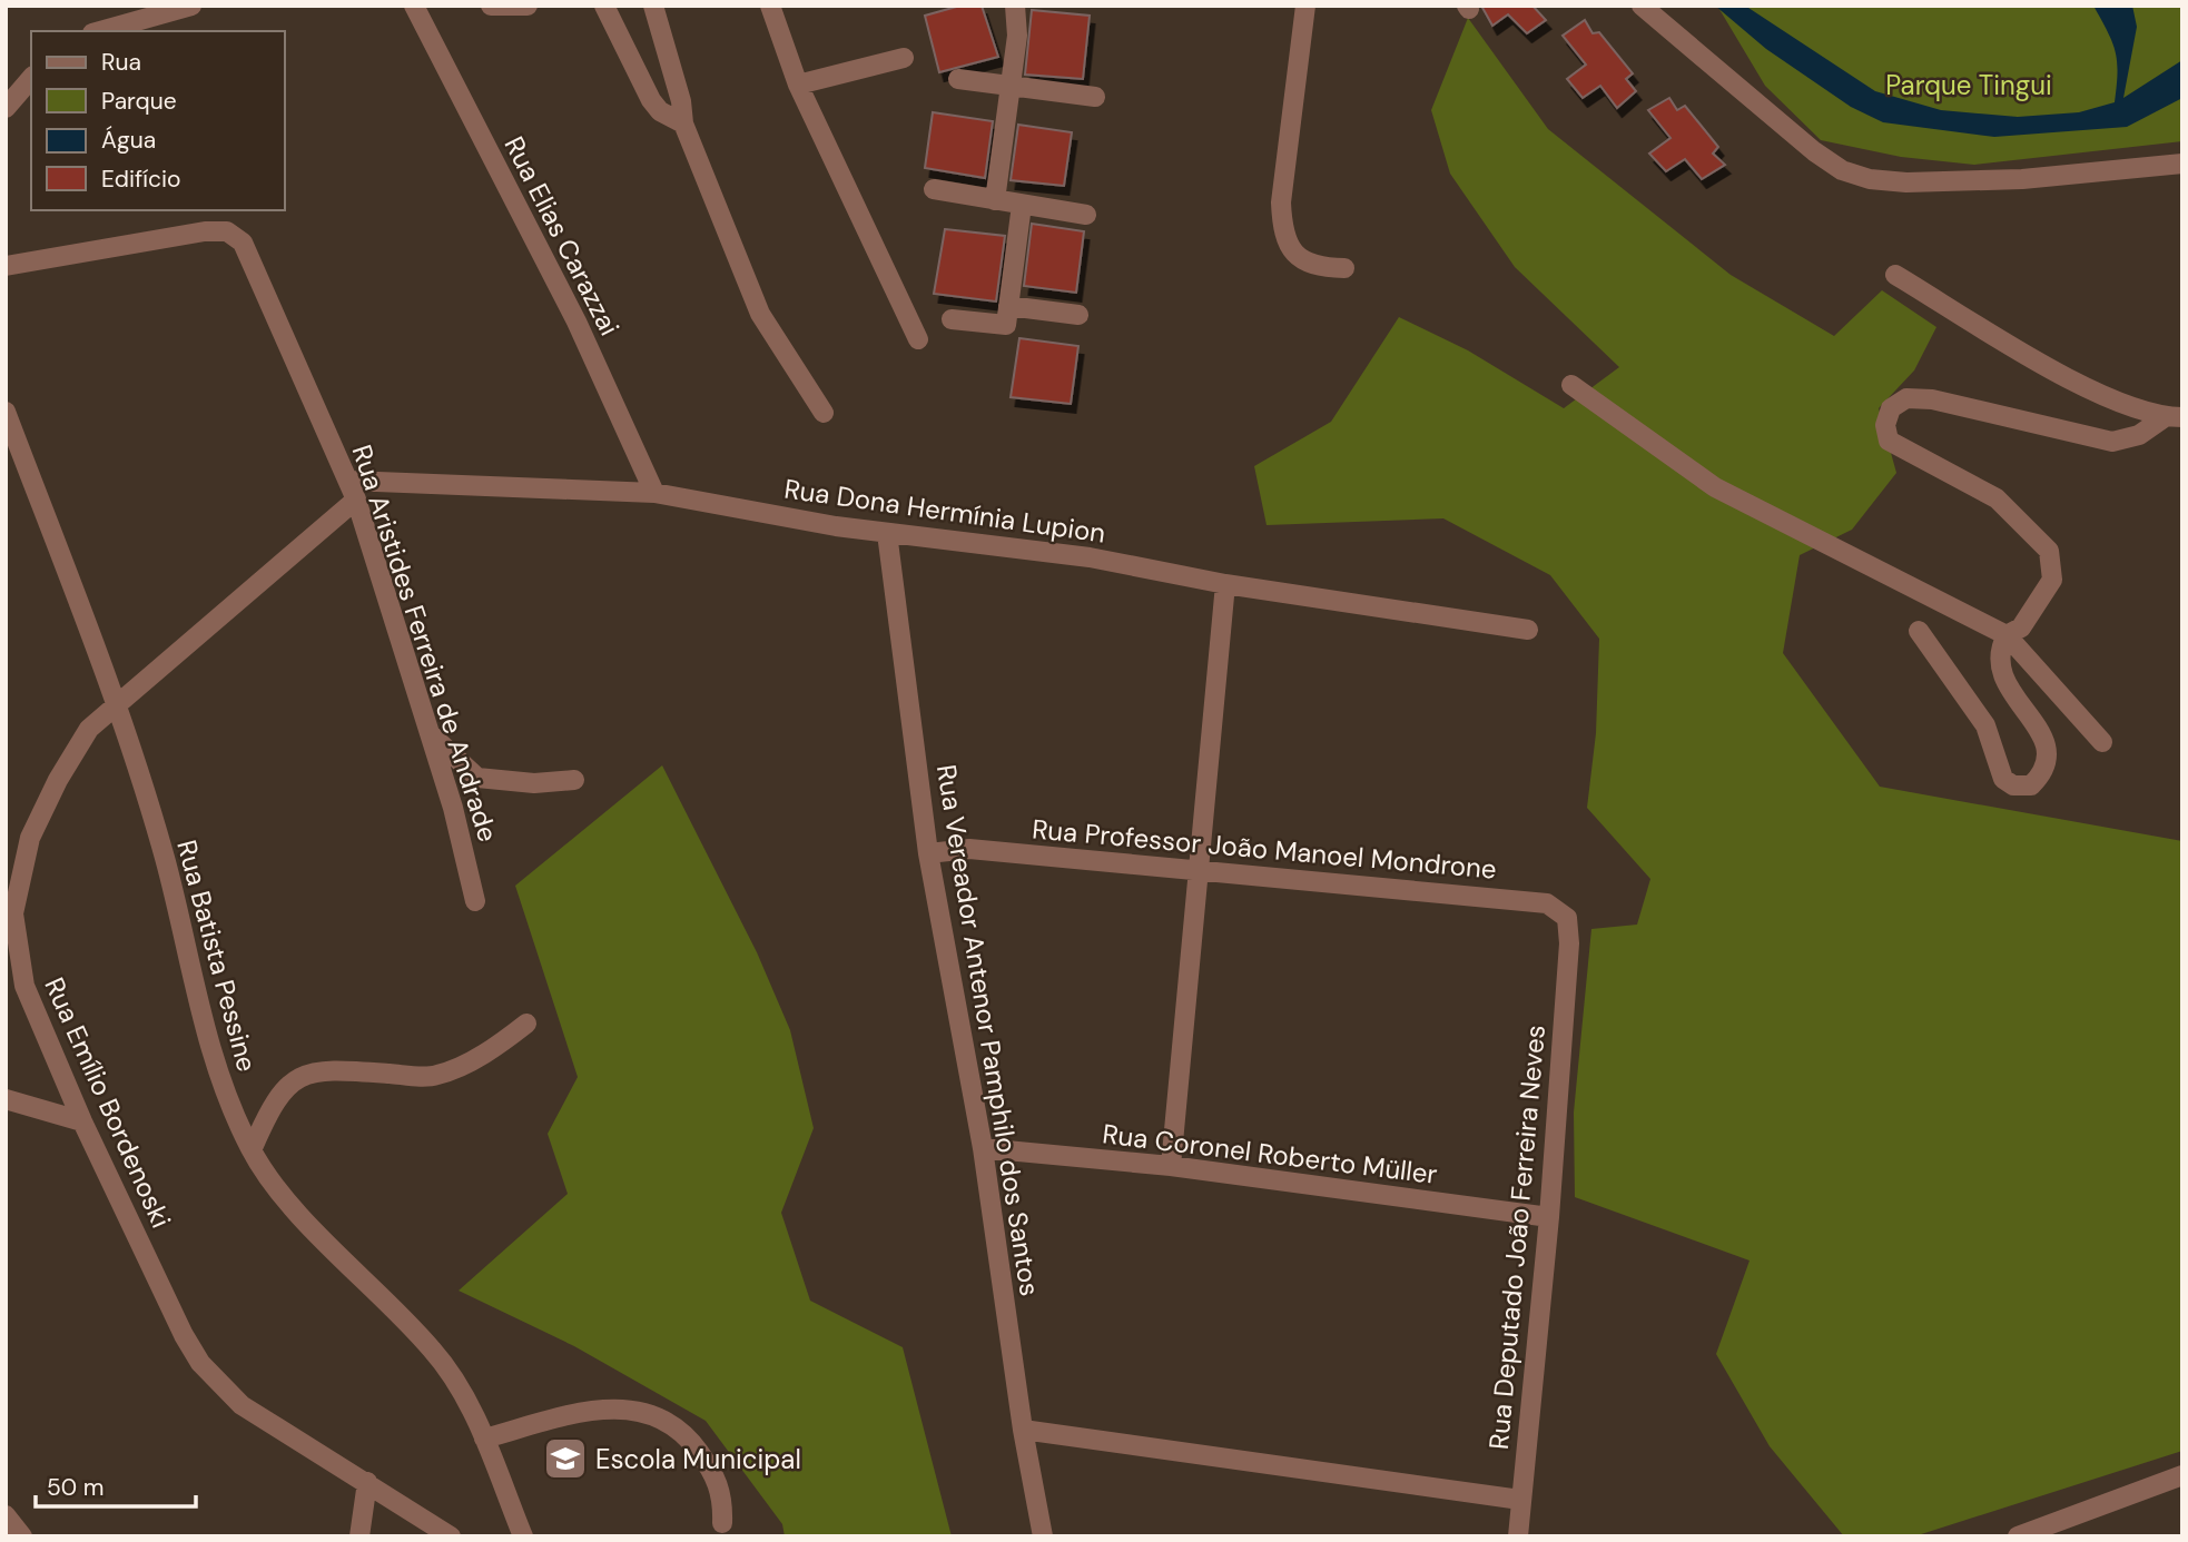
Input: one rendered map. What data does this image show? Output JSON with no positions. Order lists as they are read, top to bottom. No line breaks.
{"streets":{"street":["Rua Elias Carazzai","Rua Dona Hermínia Lupion","Rua Aristides Ferreira de Andrade","Rua Professor João Manoel Mondrone","Rua Batista Pessine","Rua Vereador Antenor Pamphilo dos Santos","Rua Emílio Bordenoski","Rua Coronel Roberto Müller","Rua Deputado João Ferreira Neves"]},"crossings":[["Rua Elias Carazzai","Rua Dona Hermínia Lupion"],["Rua Dona Hermínia Lupion","Rua Aristides Ferreira de Andrade"],["Rua Dona Hermínia Lupion","Rua Vereador Antenor Pamphilo dos Santos"],["Rua Dona Hermínia Lupion","Rua Emílio Bordenoski"],["Rua Aristides Ferreira de Andrade","Rua Emílio Bordenoski"],["Rua Professor João Manoel Mondrone","Rua Vereador Antenor Pamphilo dos Santos"],["Rua Professor João Manoel Mondrone","Rua Deputado João Ferreira Neves"],["Rua Batista Pessine","Rua Emílio Bordenoski"],["Rua Vereador Antenor Pamphilo dos Santos","Rua Coronel Roberto Müller"],["Rua Coronel Roberto Müller","Rua Deputado João Ferreira Neves"]],"parks":["Parque Tingui"],"places":{"school or university":["Escola Municipal"]},"legend":["Rua","Parque","Água","Edifício"],"scale_bar":"50 m"}
